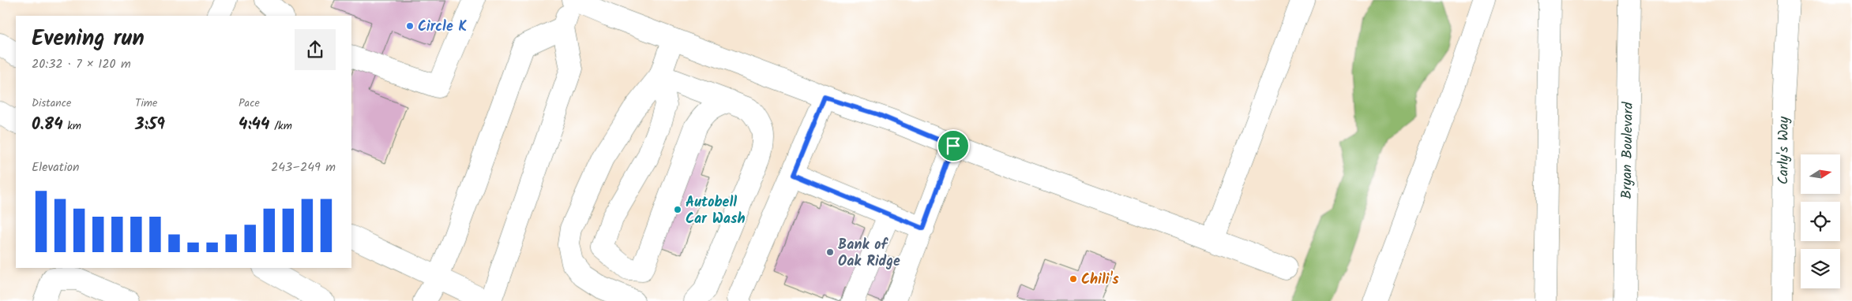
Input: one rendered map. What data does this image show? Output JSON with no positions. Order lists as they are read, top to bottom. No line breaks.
{"streets":{"main road":["Bryan Boulevard","Carly's Way"]},"places":["Circle K","Autobell Car Wash","Bank of Oak Ridge","Chili's"],"north":"right","page":{"heading":["Evening run","20:32 · 7 × 120 m"],"stats":[["Distance","0.84 km"],["Time","3:59"],["Pace","4:44 /km"]],"chart":["Elevation","243–249 m"]}}
